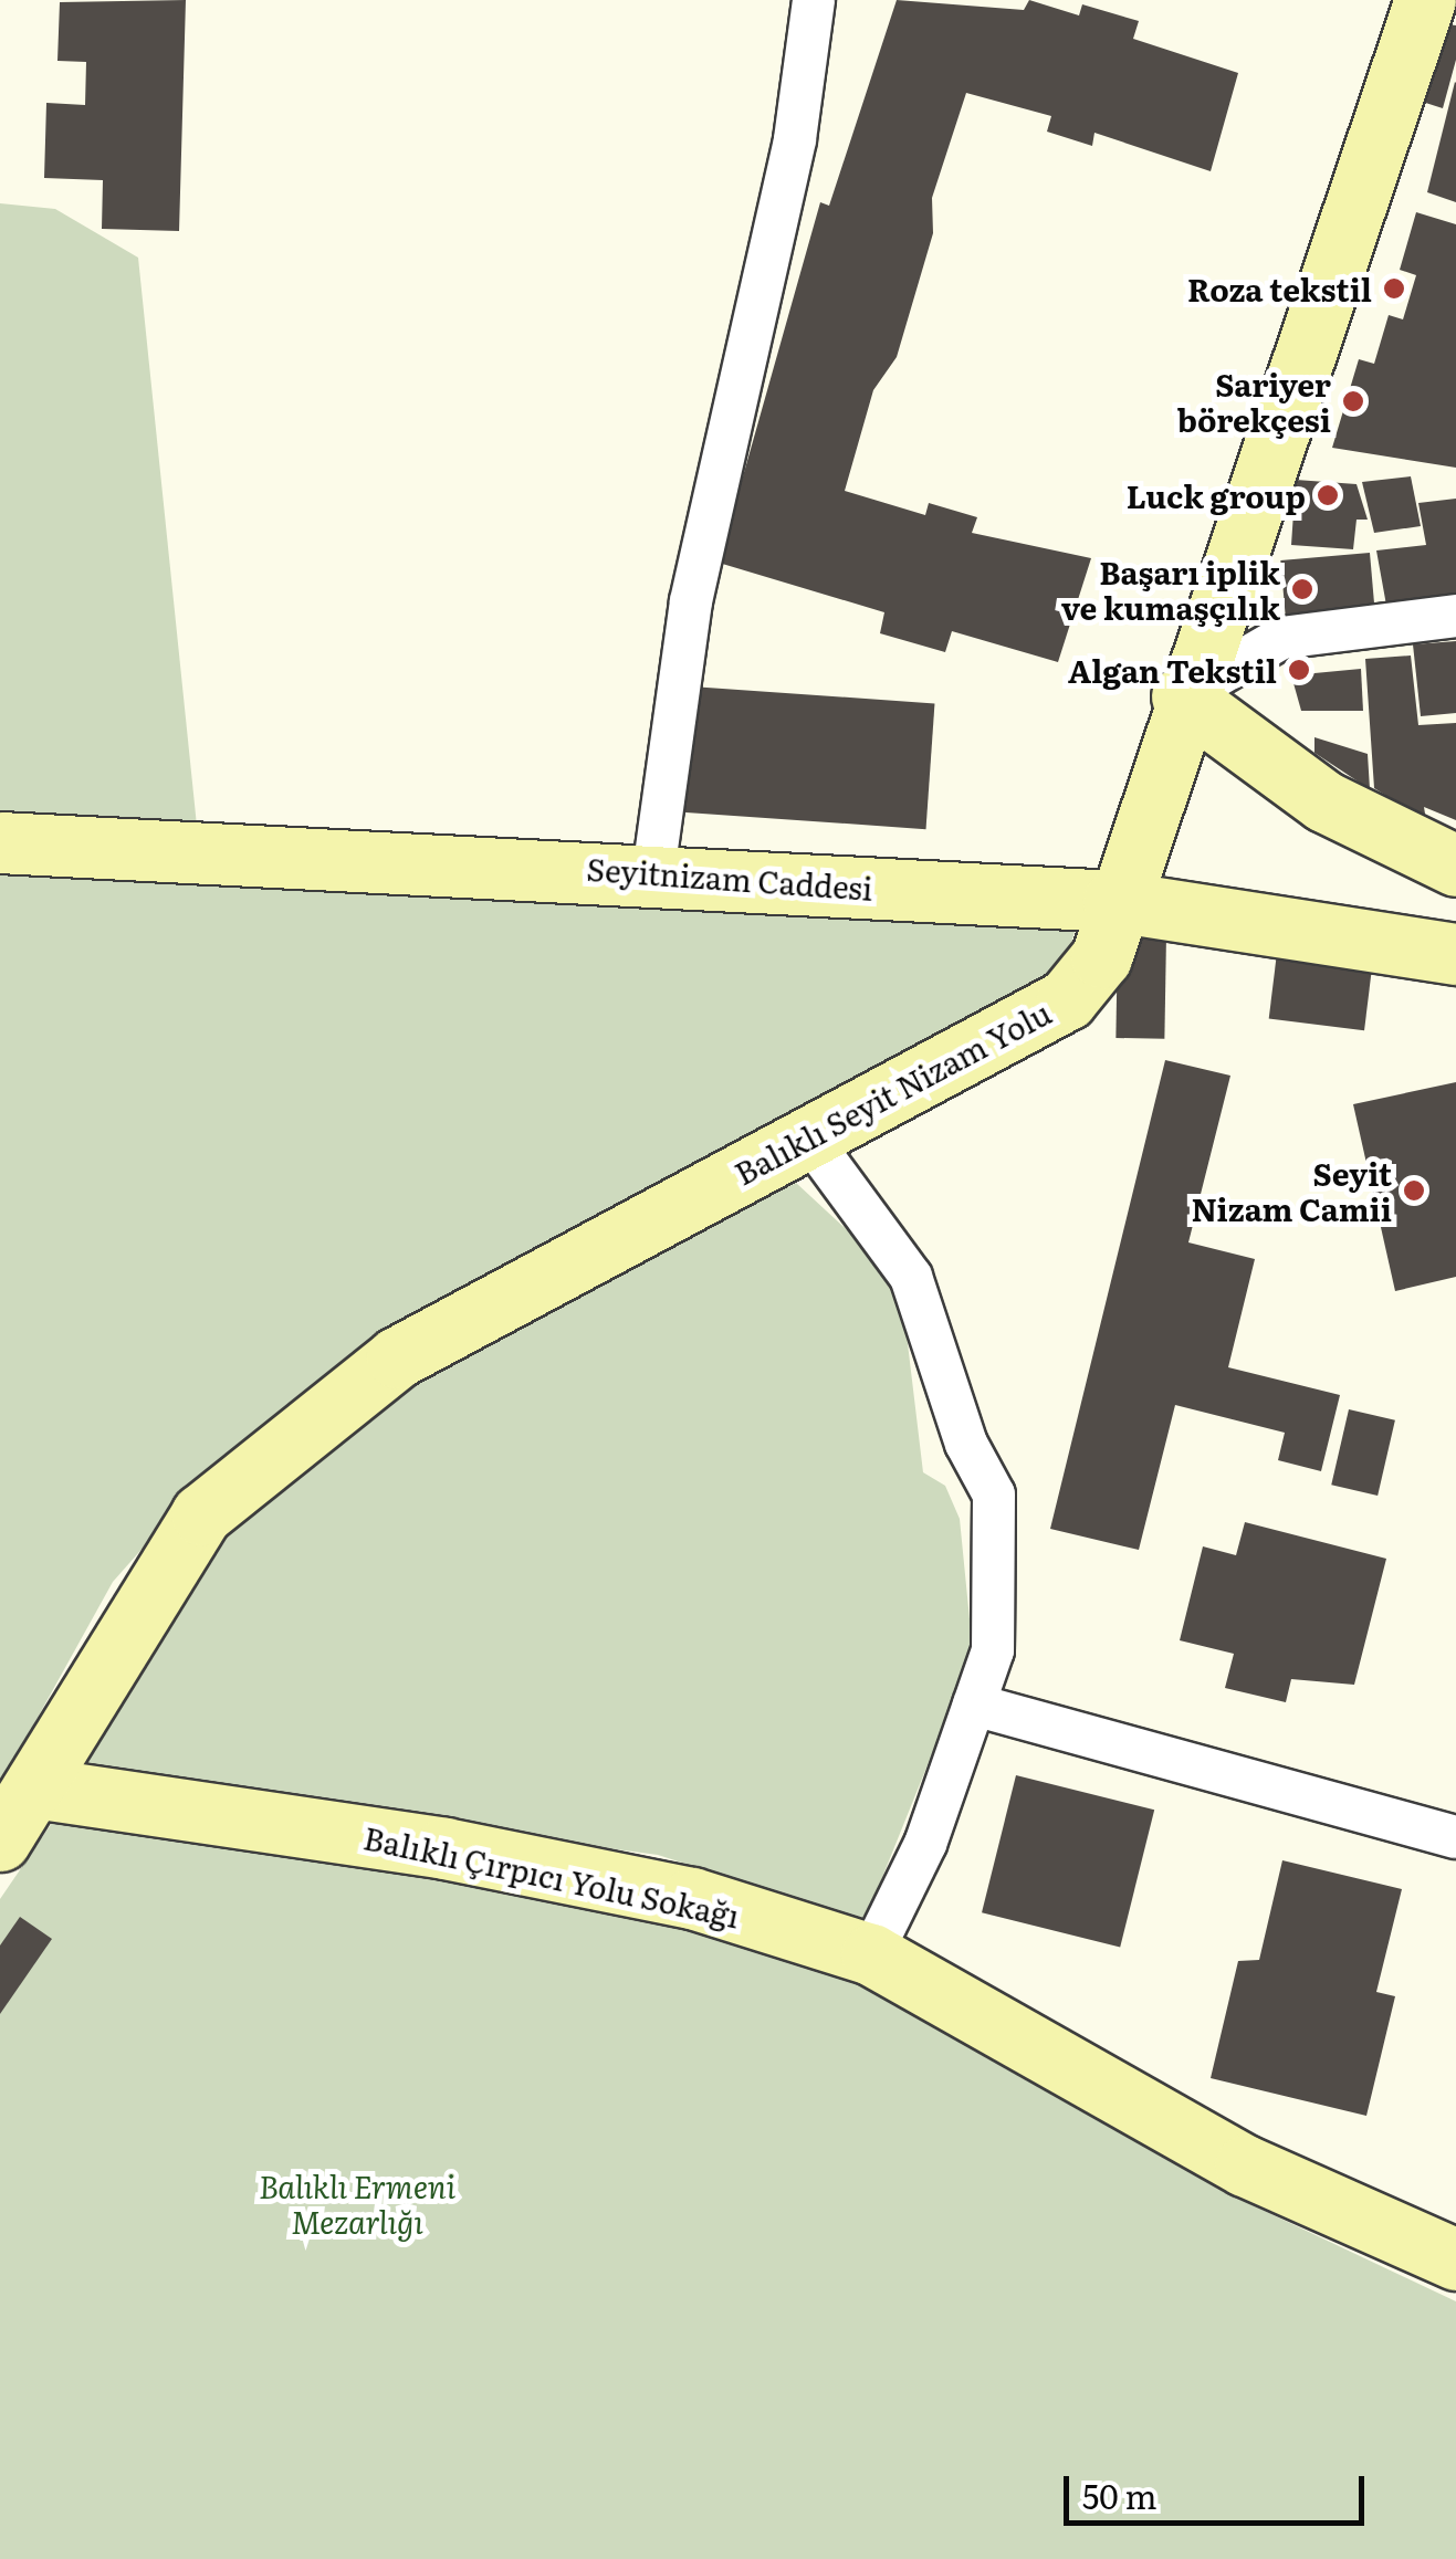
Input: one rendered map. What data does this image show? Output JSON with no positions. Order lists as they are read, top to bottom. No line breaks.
{"streets":{"street":["Seyitnizam Caddesi","Balıklı Seyit Nizam Yolu","Balıklı Çırpıcı Yolu Sokağı"]},"crossings":[["Seyitnizam Caddesi","Balıklı Seyit Nizam Yolu"],["Balıklı Seyit Nizam Yolu","Balıklı Çırpıcı Yolu Sokağı"]],"parks":["Balıklı Ermeni Mezarlığı"],"places":["Roza tekstil","Sariyer börekçesi","Luck group","Başarı iplik ve kumaşçılık","Algan Tekstil","Seyit Nizam Camii"],"scale_bar":"50 m"}
